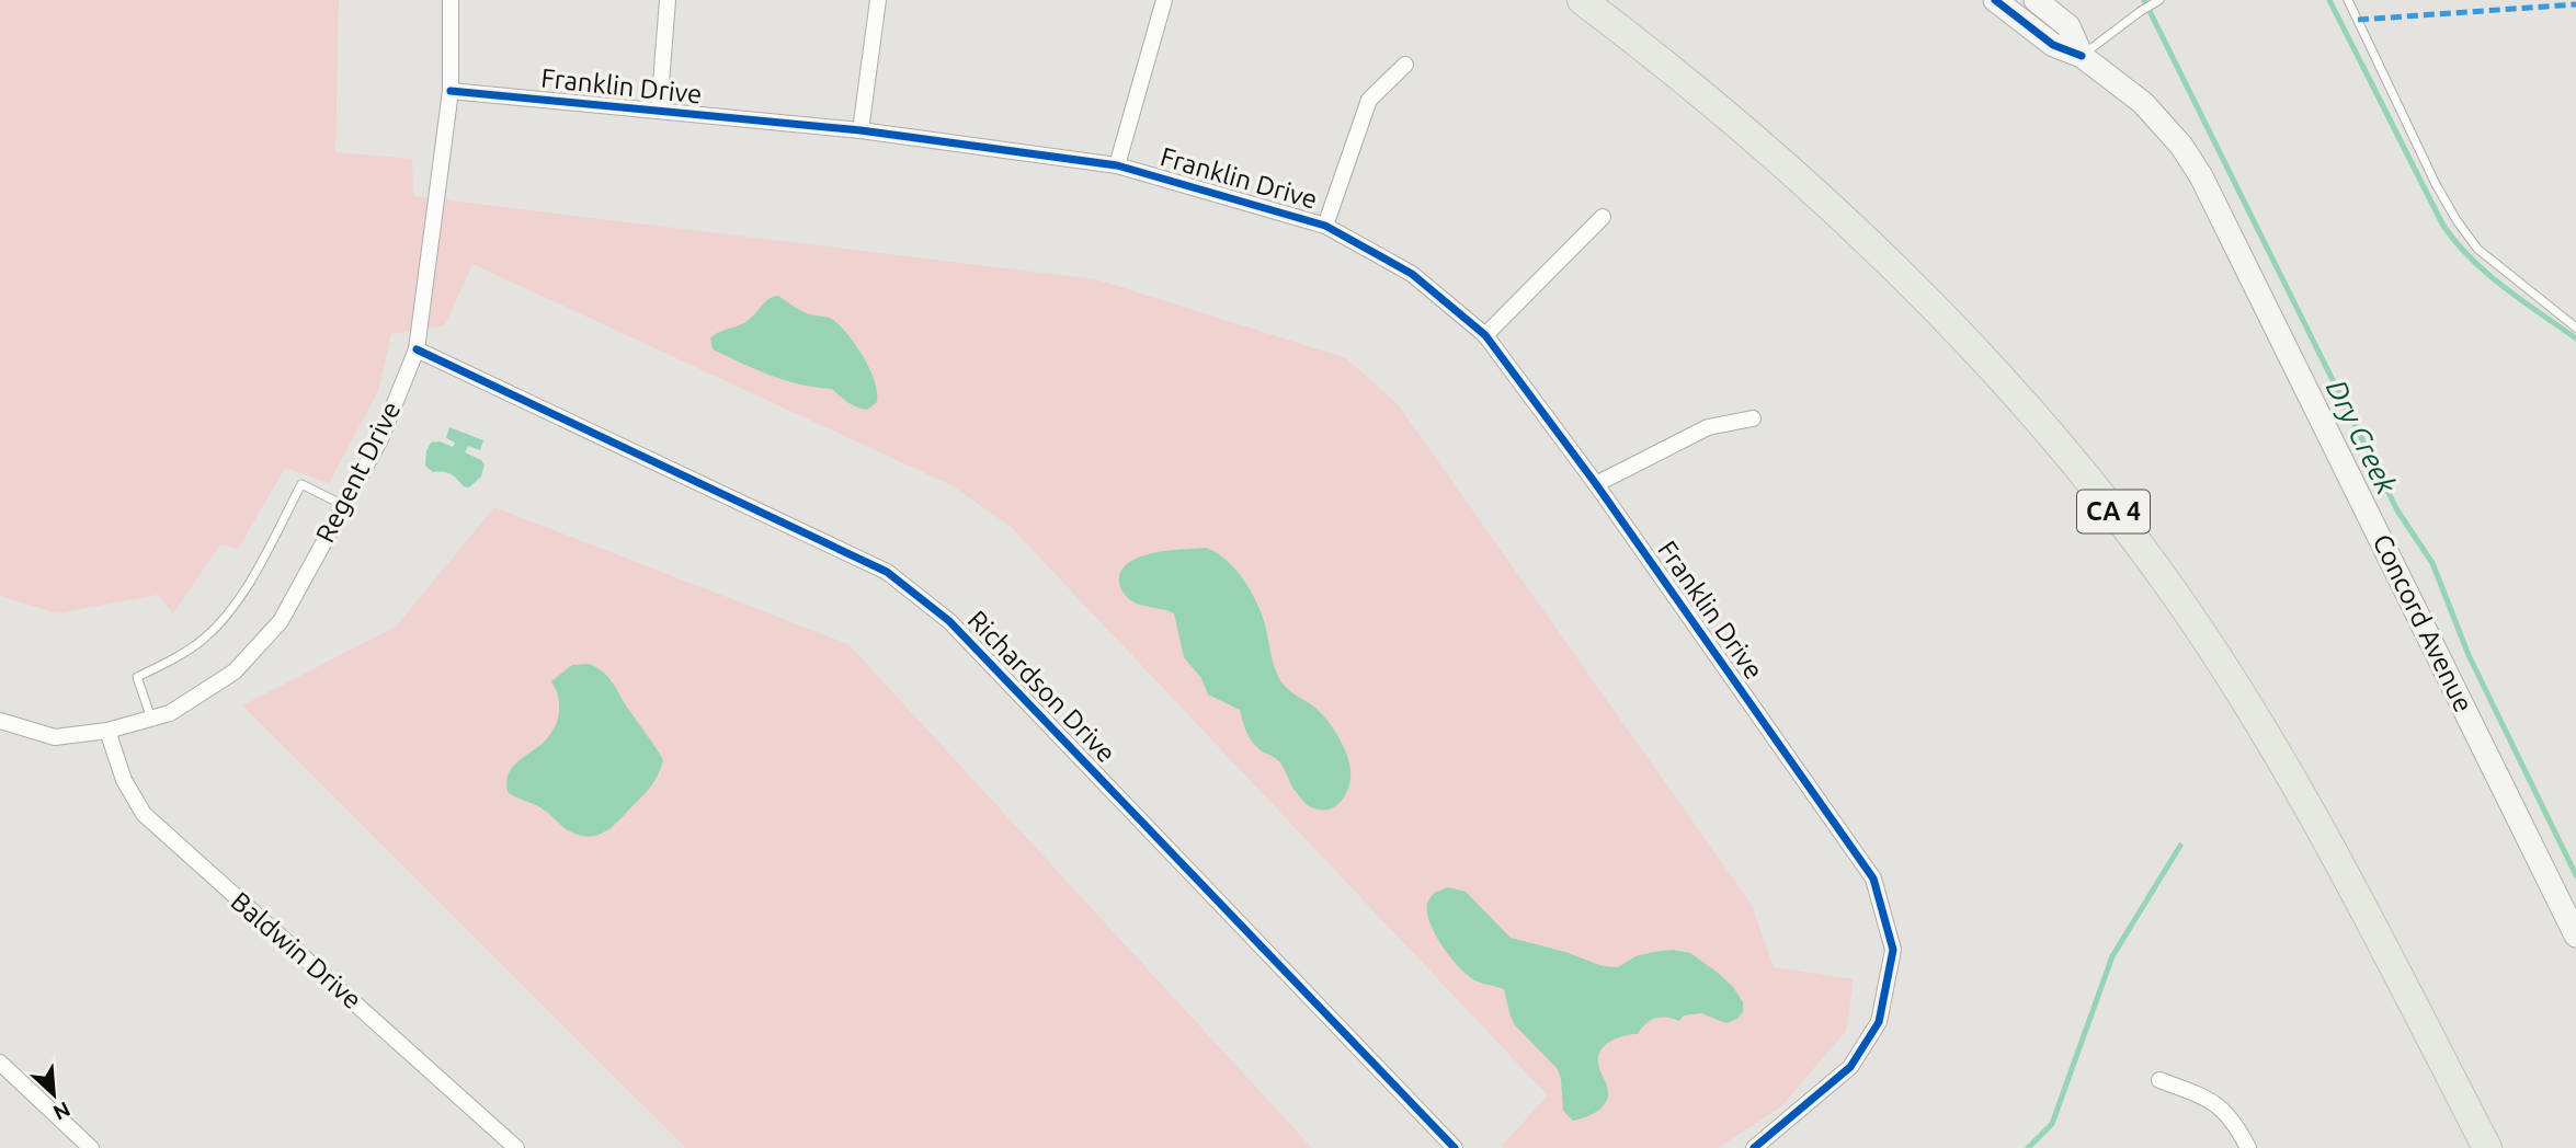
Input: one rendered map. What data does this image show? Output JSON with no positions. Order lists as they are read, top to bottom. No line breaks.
{"streets":{"highway":["CA 4"],"street":["Franklin Drive","Regent Drive","Concord Avenue","Richardson Drive","Baldwin Drive"]},"crossings":[["Franklin Drive","Regent Drive"],["Regent Drive","Richardson Drive"],["Regent Drive","Baldwin Drive"]],"water":["Dry Creek"],"north":"bottom right"}
